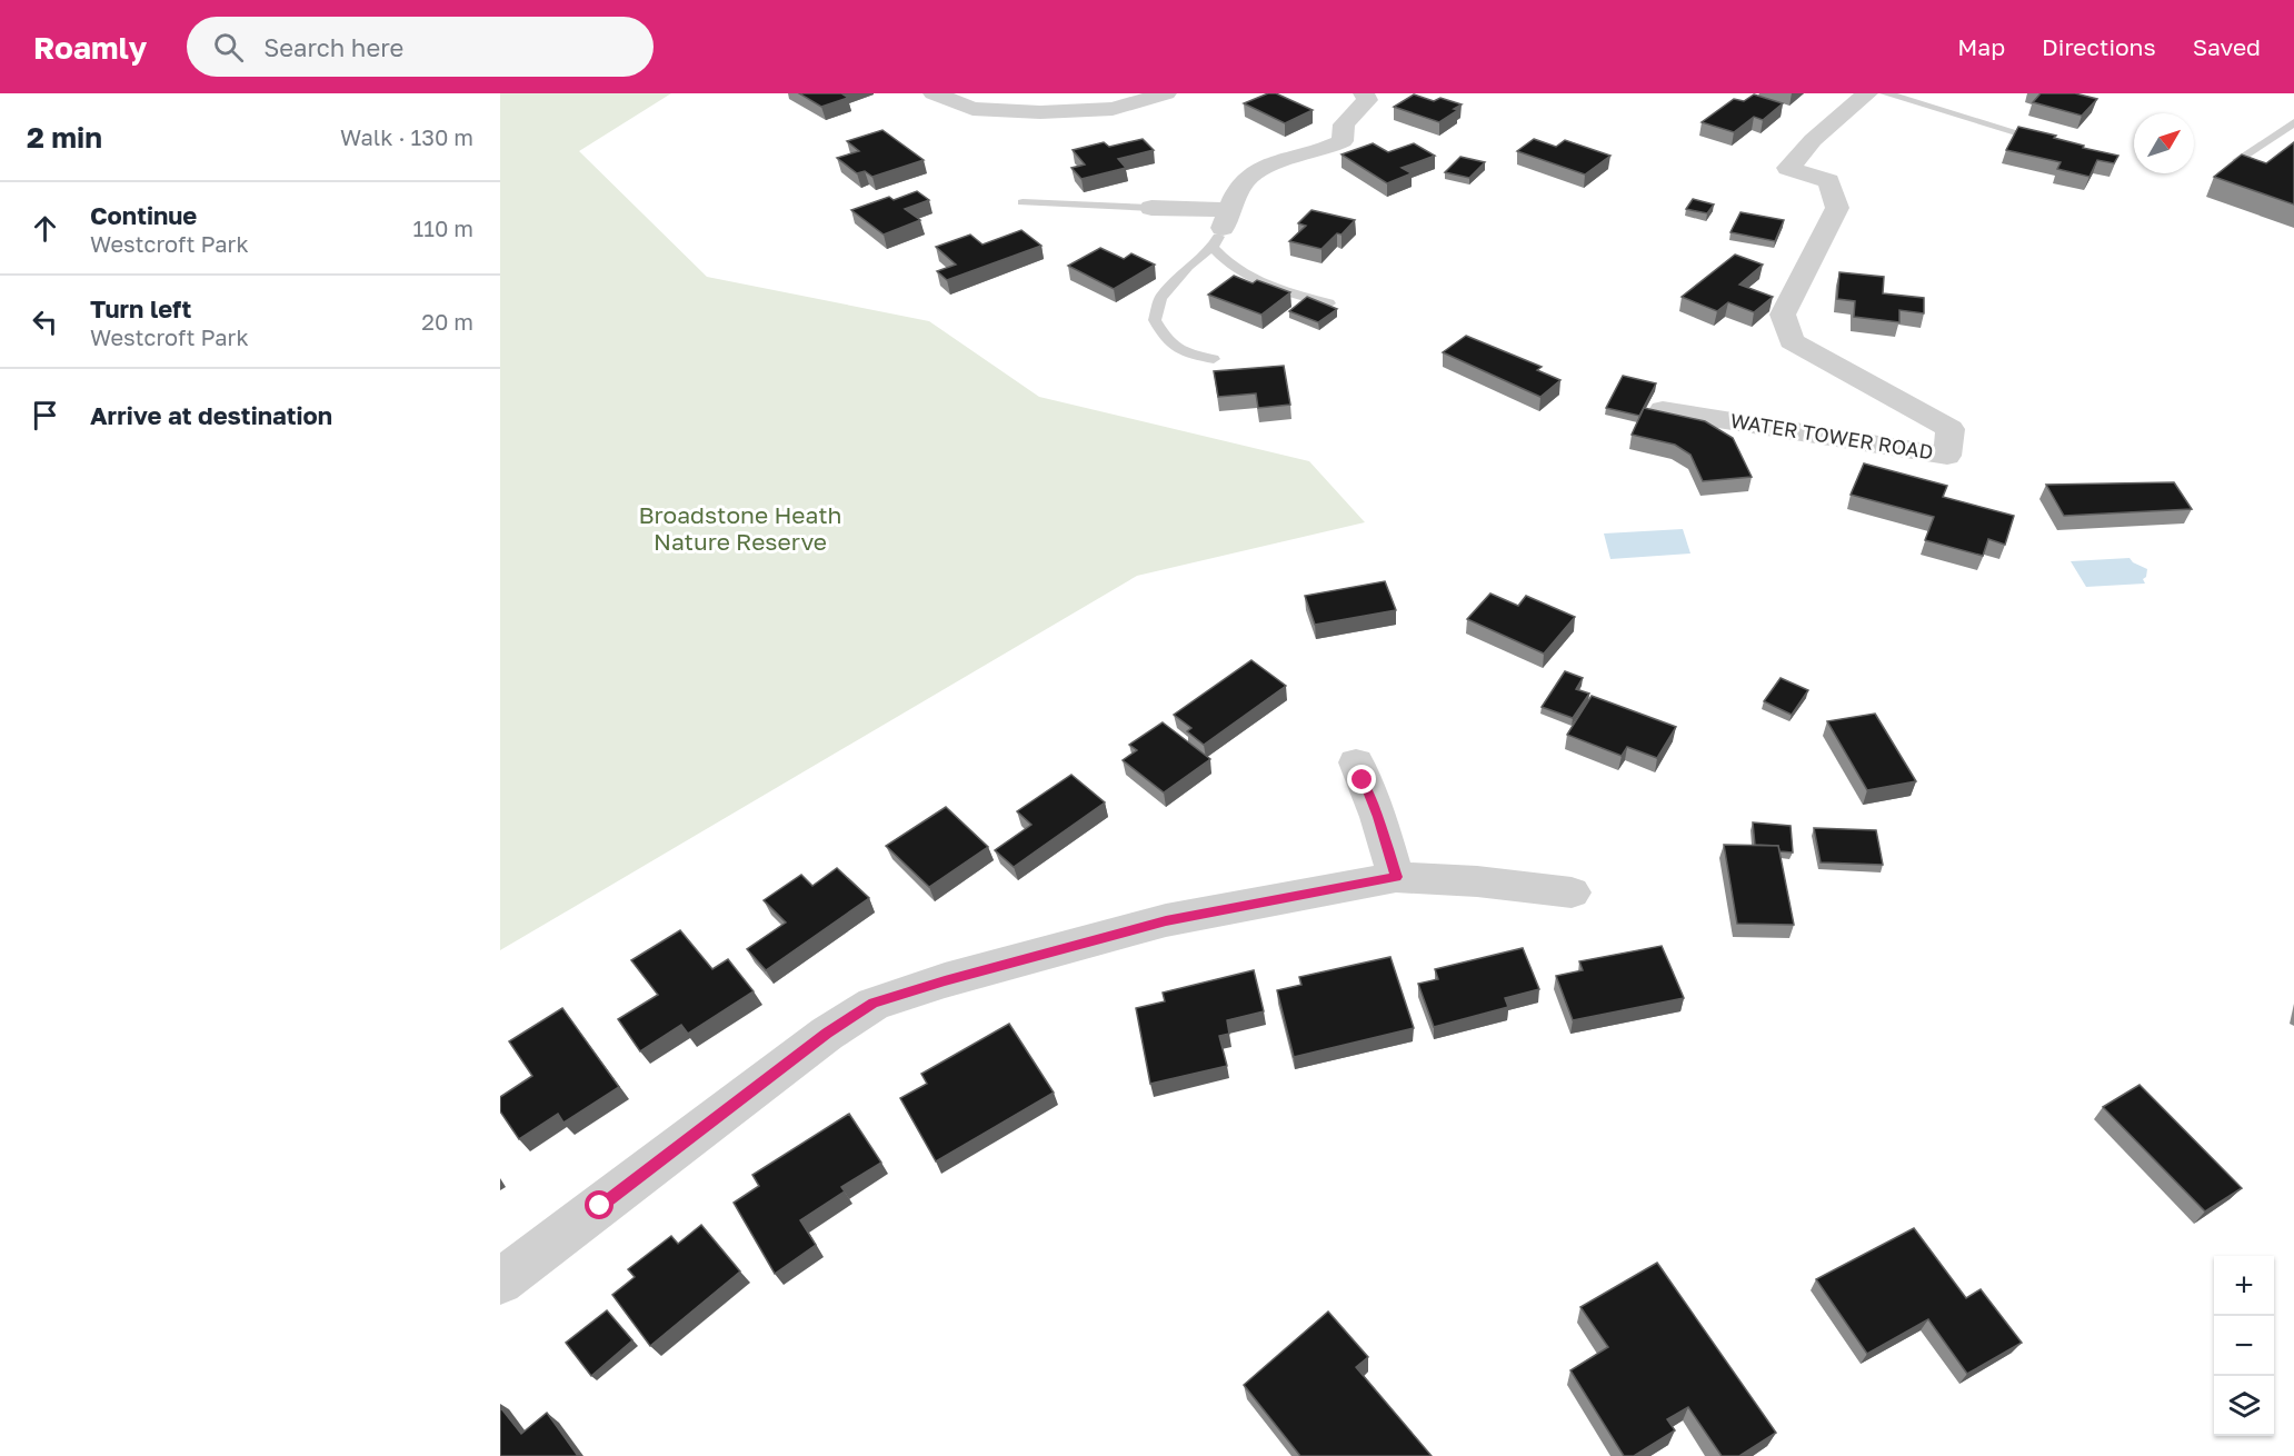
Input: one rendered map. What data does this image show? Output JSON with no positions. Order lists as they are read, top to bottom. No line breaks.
{"streets":{"street":["WATER TOWER ROAD"]},"parks":["Broadstone Heath Nature Reserve"],"north":"top right","page":{"header":"Roamly","search":"Search here","nav":["Map","Directions","Saved"],"heading":["2 min","Walk · 130 m"],"list":[["Continue","Westcroft Park","110 m"],["Turn left","Westcroft Park","20 m"],"Arrive at destination"],"map_buttons":["+","−"]}}
